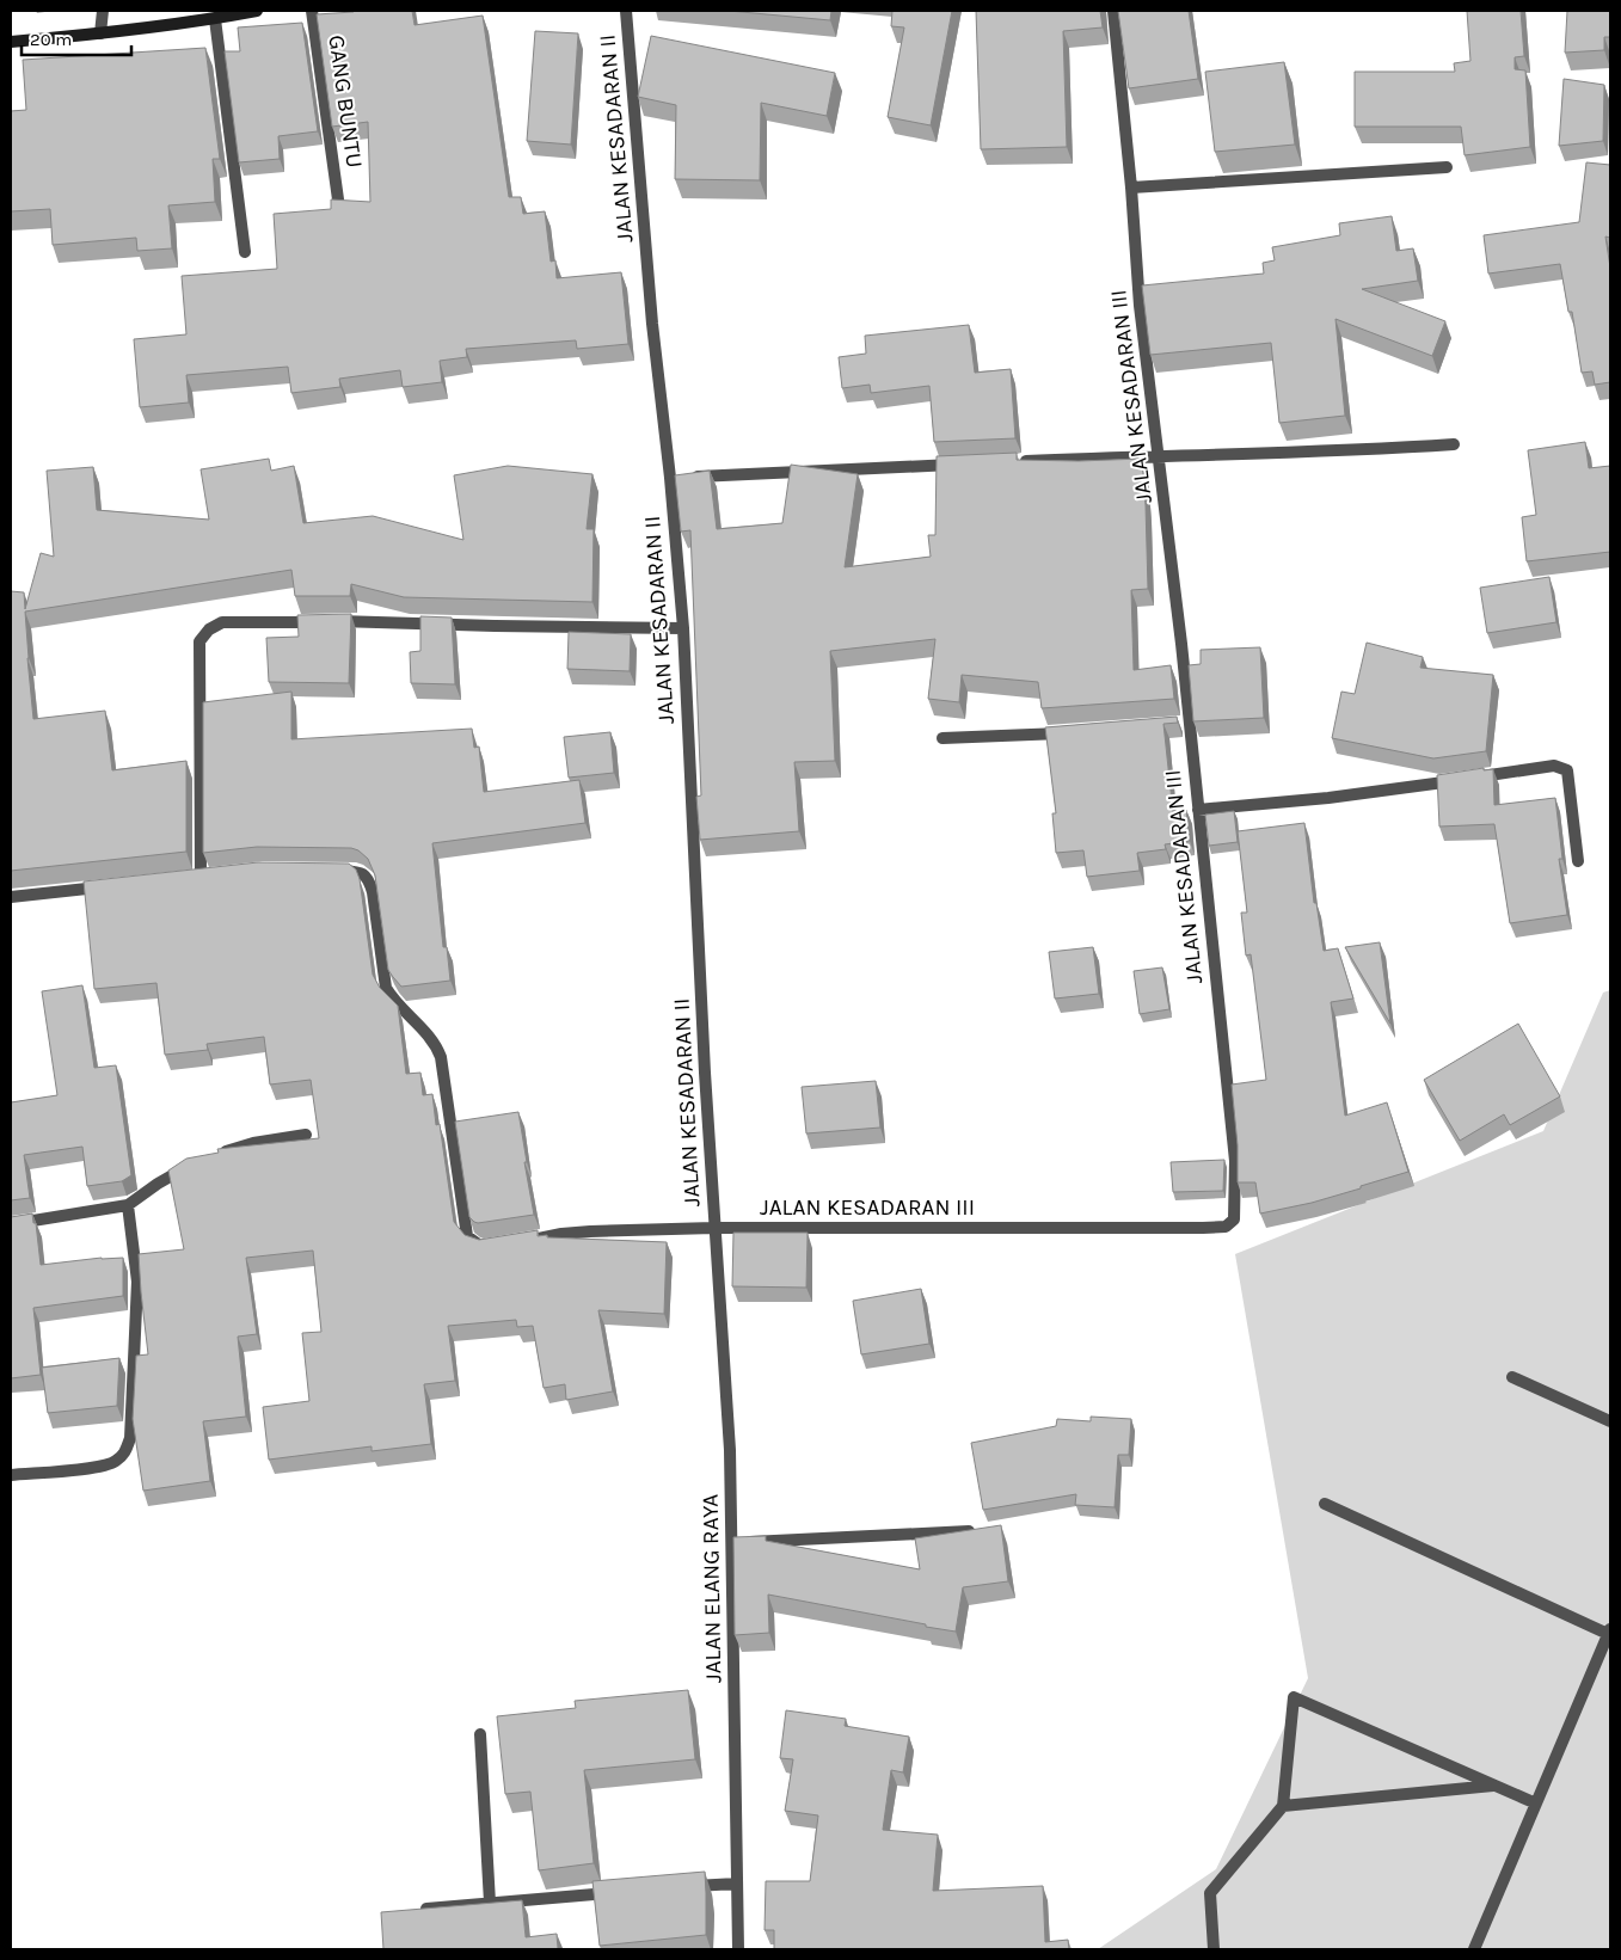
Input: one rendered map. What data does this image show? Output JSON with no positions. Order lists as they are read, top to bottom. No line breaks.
{"streets":{"street":["GANG BUNTU","JALAN KESADARAN II","JALAN KESADARAN III","JALAN ELANG RAYA"]},"crossings":[["JALAN KESADARAN II","JALAN KESADARAN III"],["JALAN KESADARAN II","JALAN ELANG RAYA"],["JALAN KESADARAN III","JALAN ELANG RAYA"]],"scale_bar":"20 m"}
